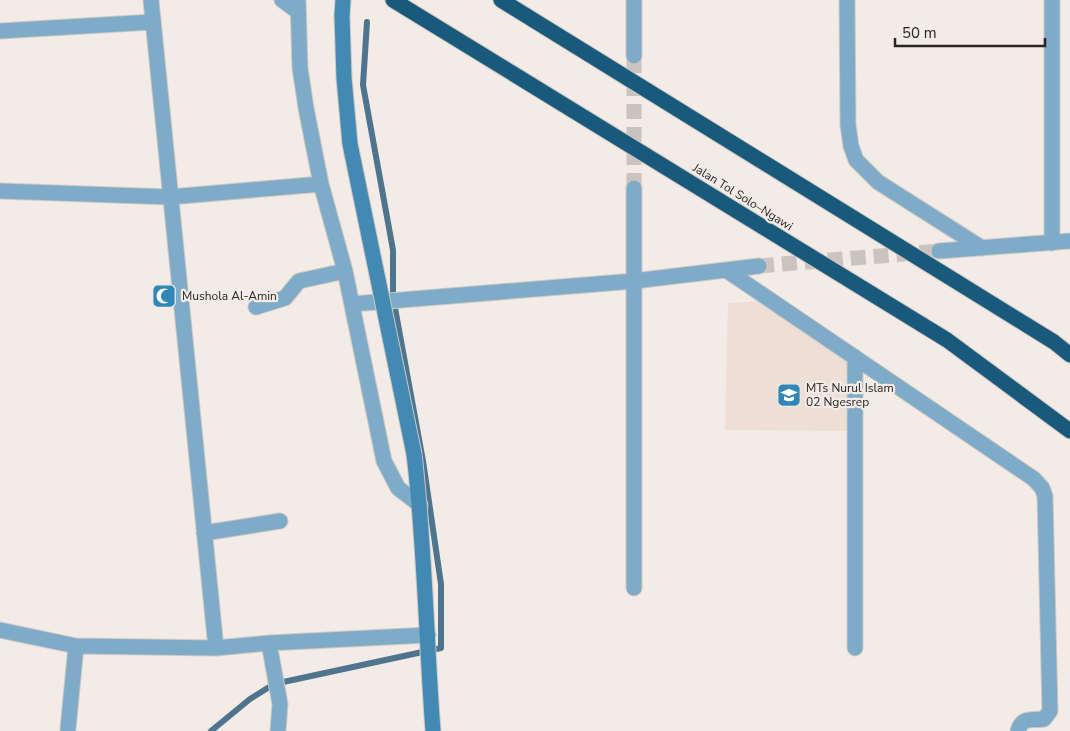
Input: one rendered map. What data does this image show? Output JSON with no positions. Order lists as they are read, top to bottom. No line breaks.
{"streets":{"highway":["Jalan Tol Solo–Ngawi"]},"places":{"mosque":["Mushola Al-Amin"],"school or university":["MTs Nurul Islam 02 Ngesrep"]},"scale_bar":"50 m"}
